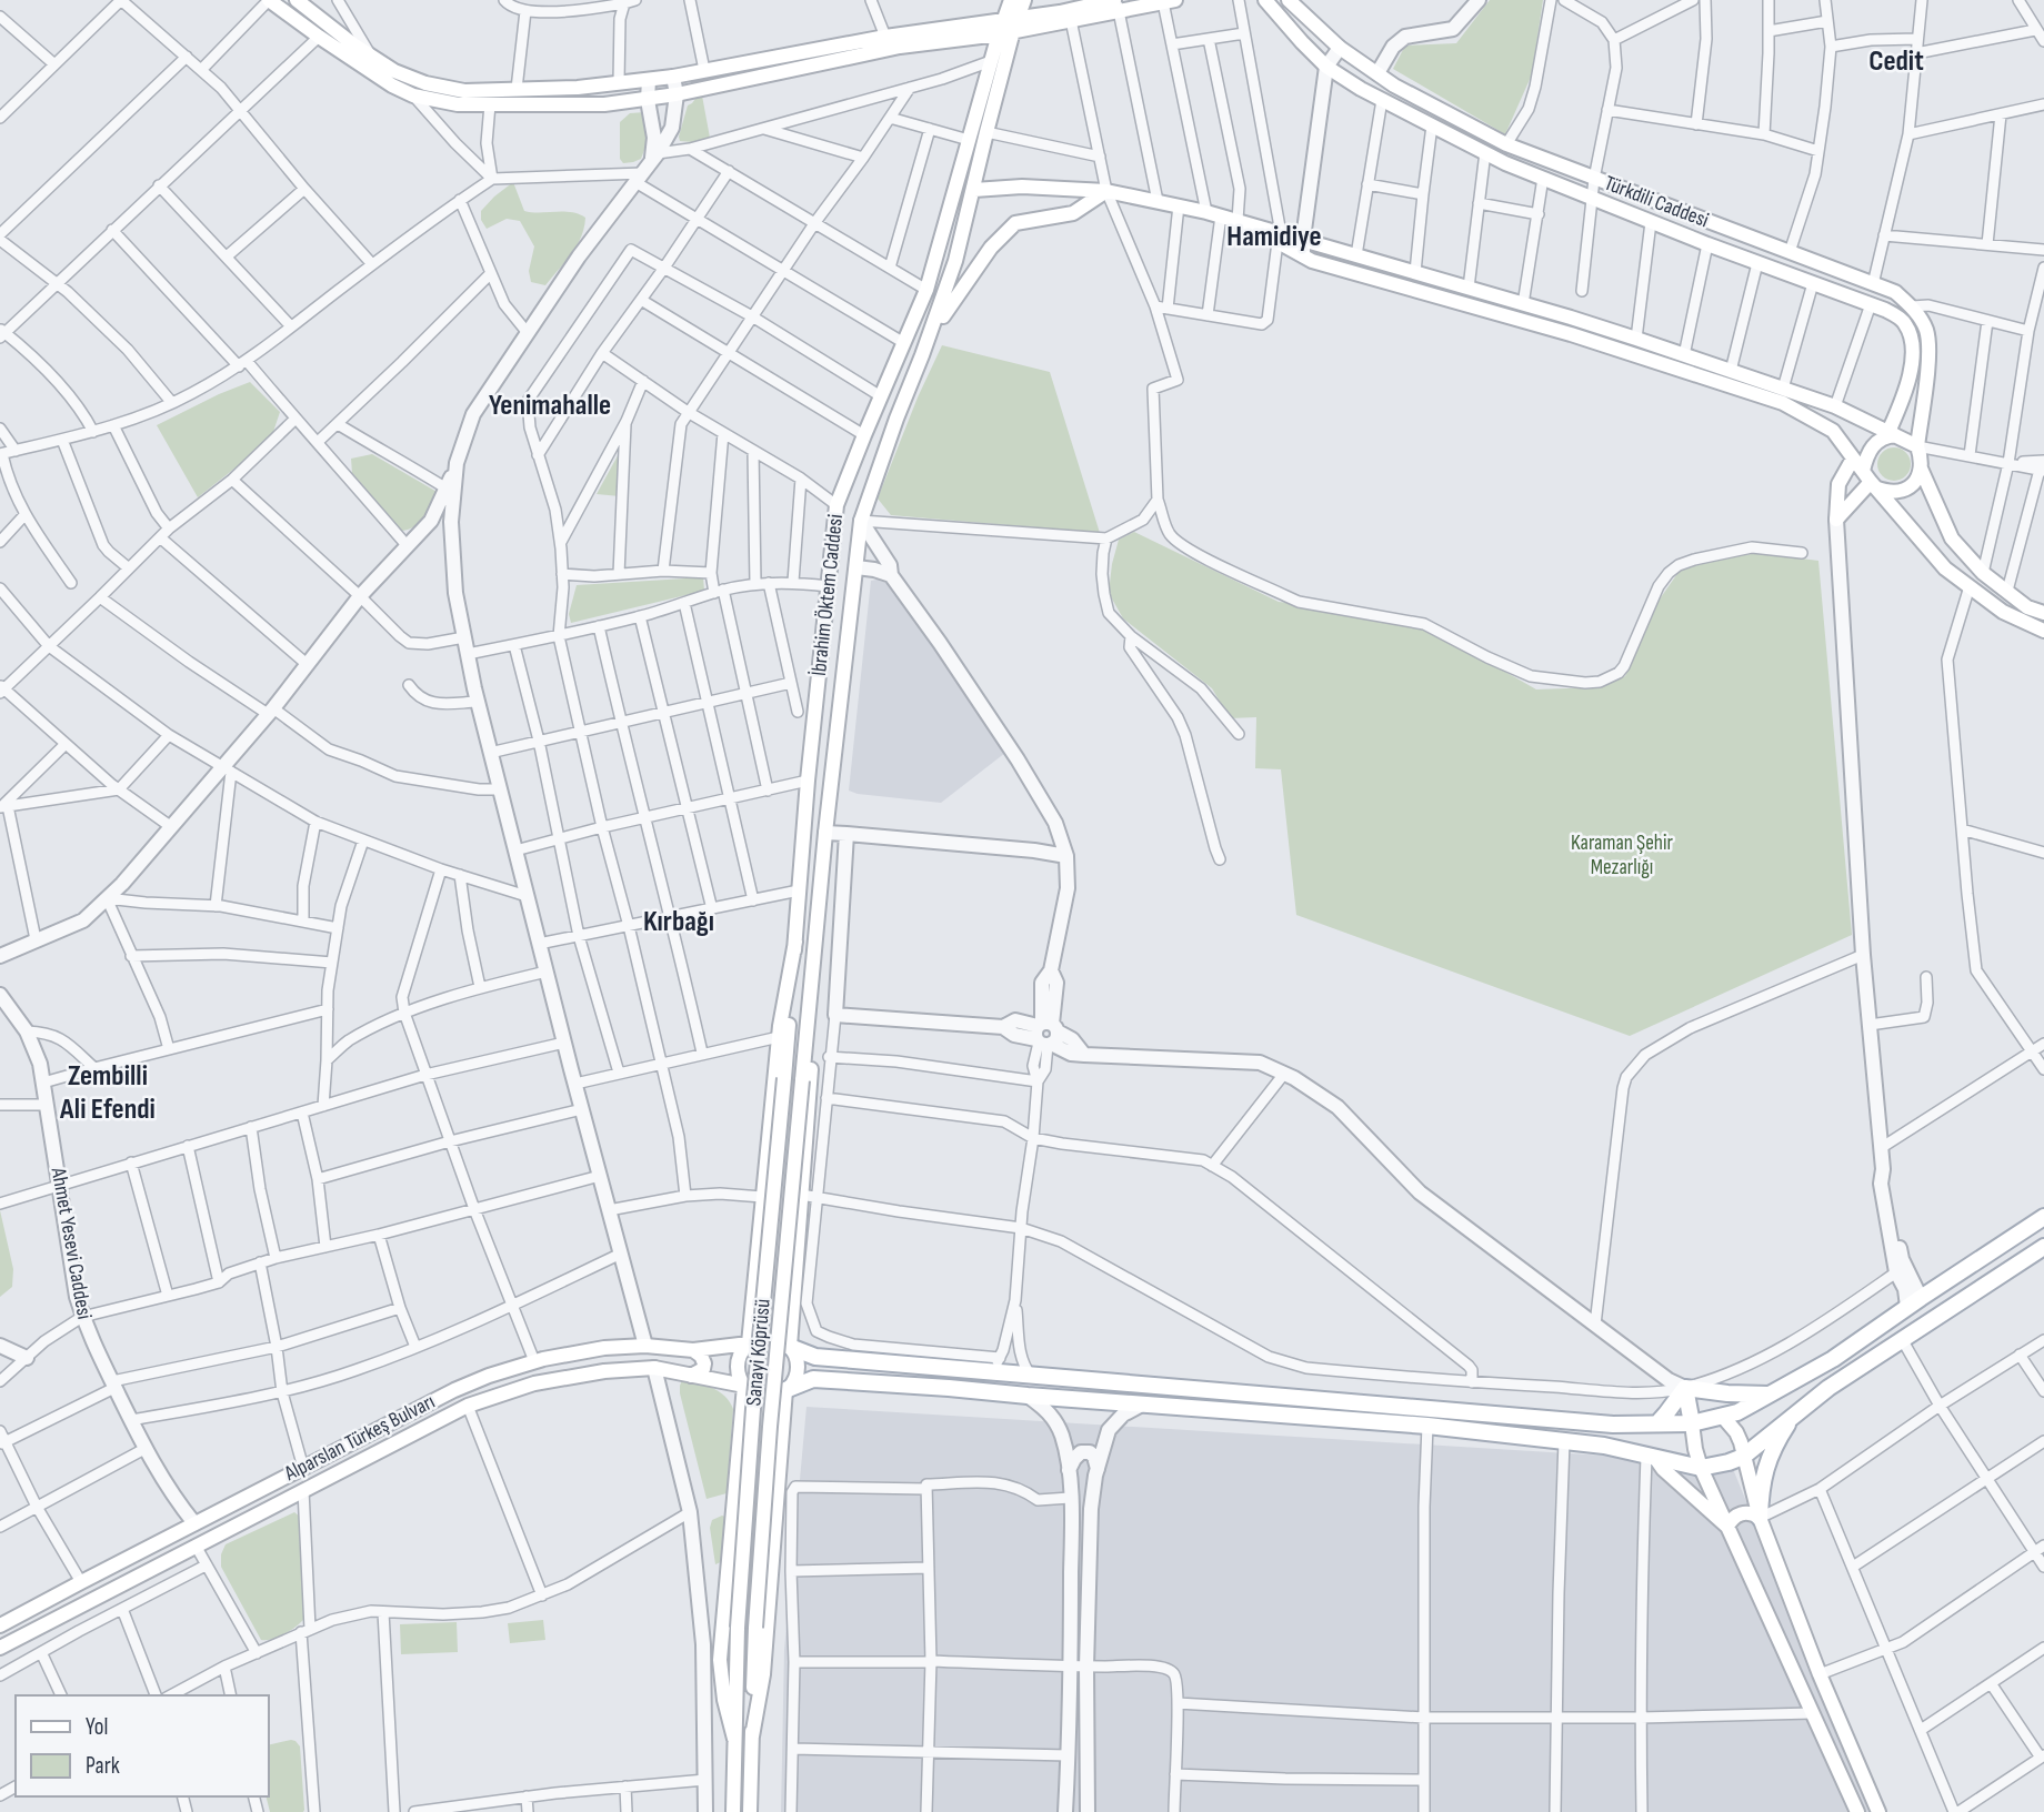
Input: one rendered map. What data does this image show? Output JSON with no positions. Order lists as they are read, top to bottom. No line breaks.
{"streets":{"main road":["Türkdili Caddesi","İbrahim Öktem Caddesi","Sanayi Köprüsü","Alparslan Türkeş Bulvarı"],"street":["Ahmet Yesevi Caddesi"]},"crossings":[["İbrahim Öktem Caddesi","Sanayi Köprüsü"],["Ahmet Yesevi Caddesi","Alparslan Türkeş Bulvarı"]],"districts":["Cedit","Hamidiye","Yenimahalle","Kırbağı","Zembilli Ali Efendi"],"parks":["Karaman Şehir Mezarlığı"],"legend":["Yol","Park"]}
